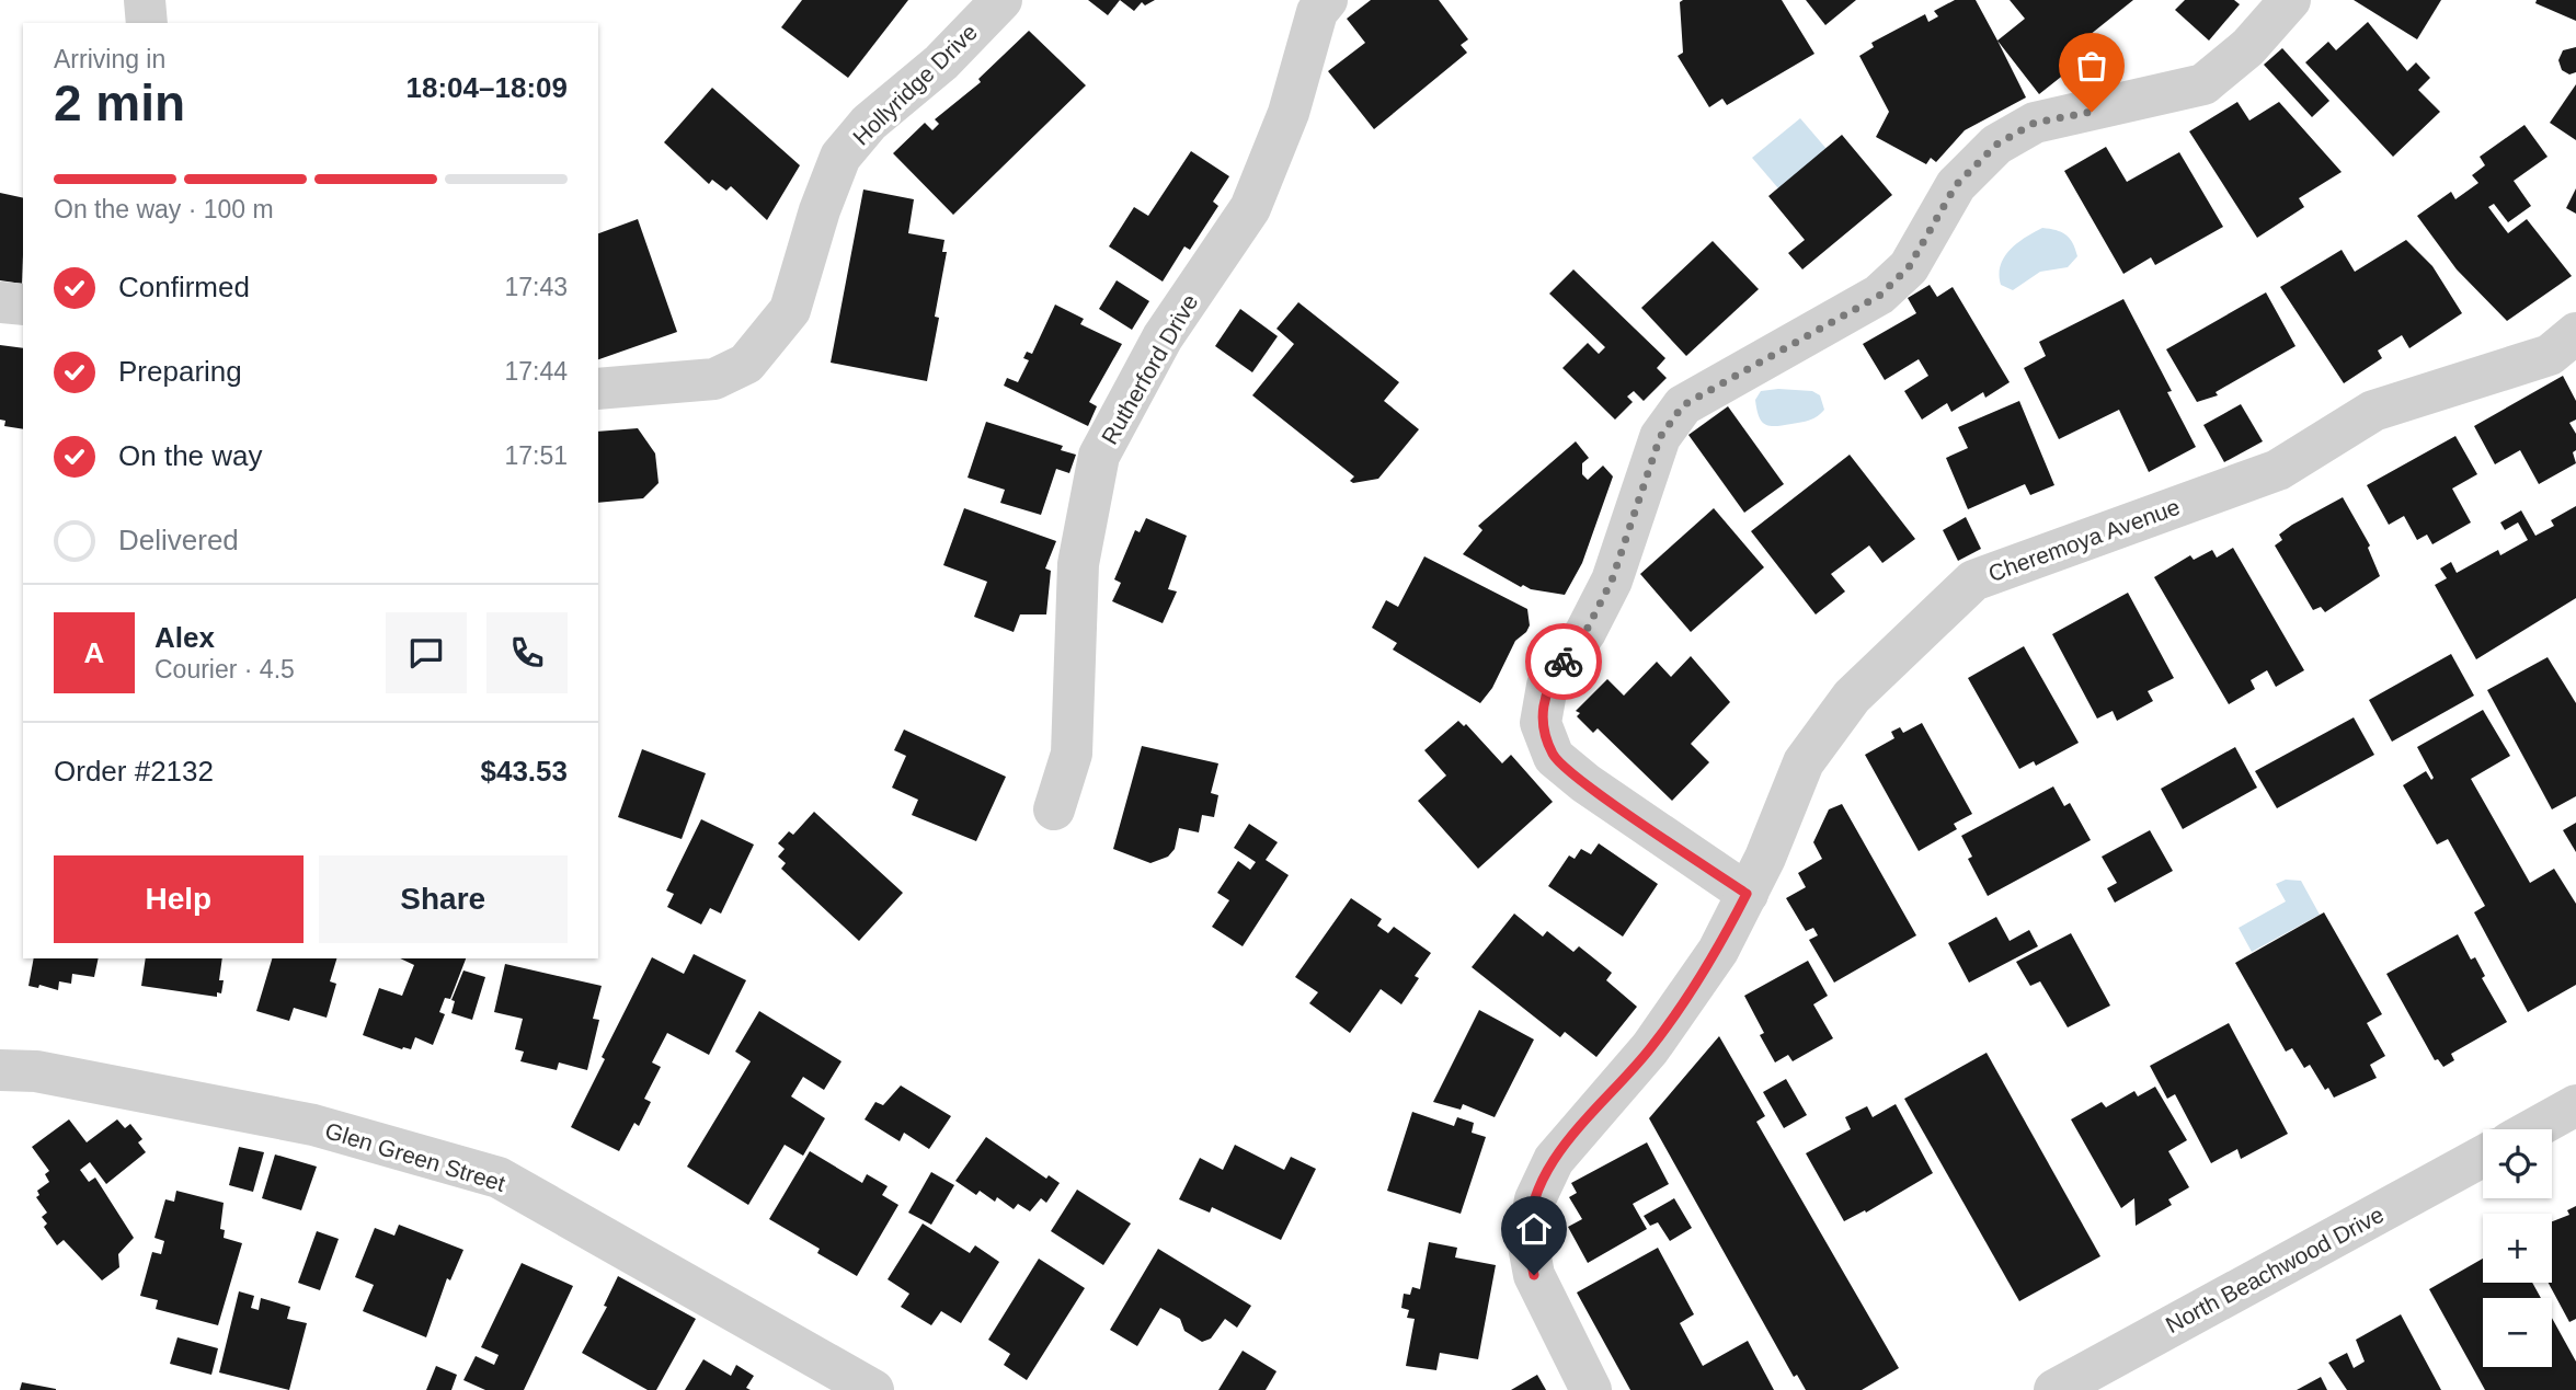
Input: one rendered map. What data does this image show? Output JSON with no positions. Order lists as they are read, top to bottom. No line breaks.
{"streets":{"street":["Hollyridge Drive","Rutherford Drive","Cheremoya Avenue","Glen Green Street","North Beachwood Drive"]},"page":{"heading":["2 min","Arriving in","18:04–18:09"],"panel":["Alex","Courier · 4.5","Order #2132","$43.53"],"bar":"On the way · 100 m","list":[["Confirmed","17:43"],["Preparing","17:44"],["On the way","17:51"],"Delivered"],"round":"A","buttons":["Help","Share"],"map_buttons":["+","−"]}}
